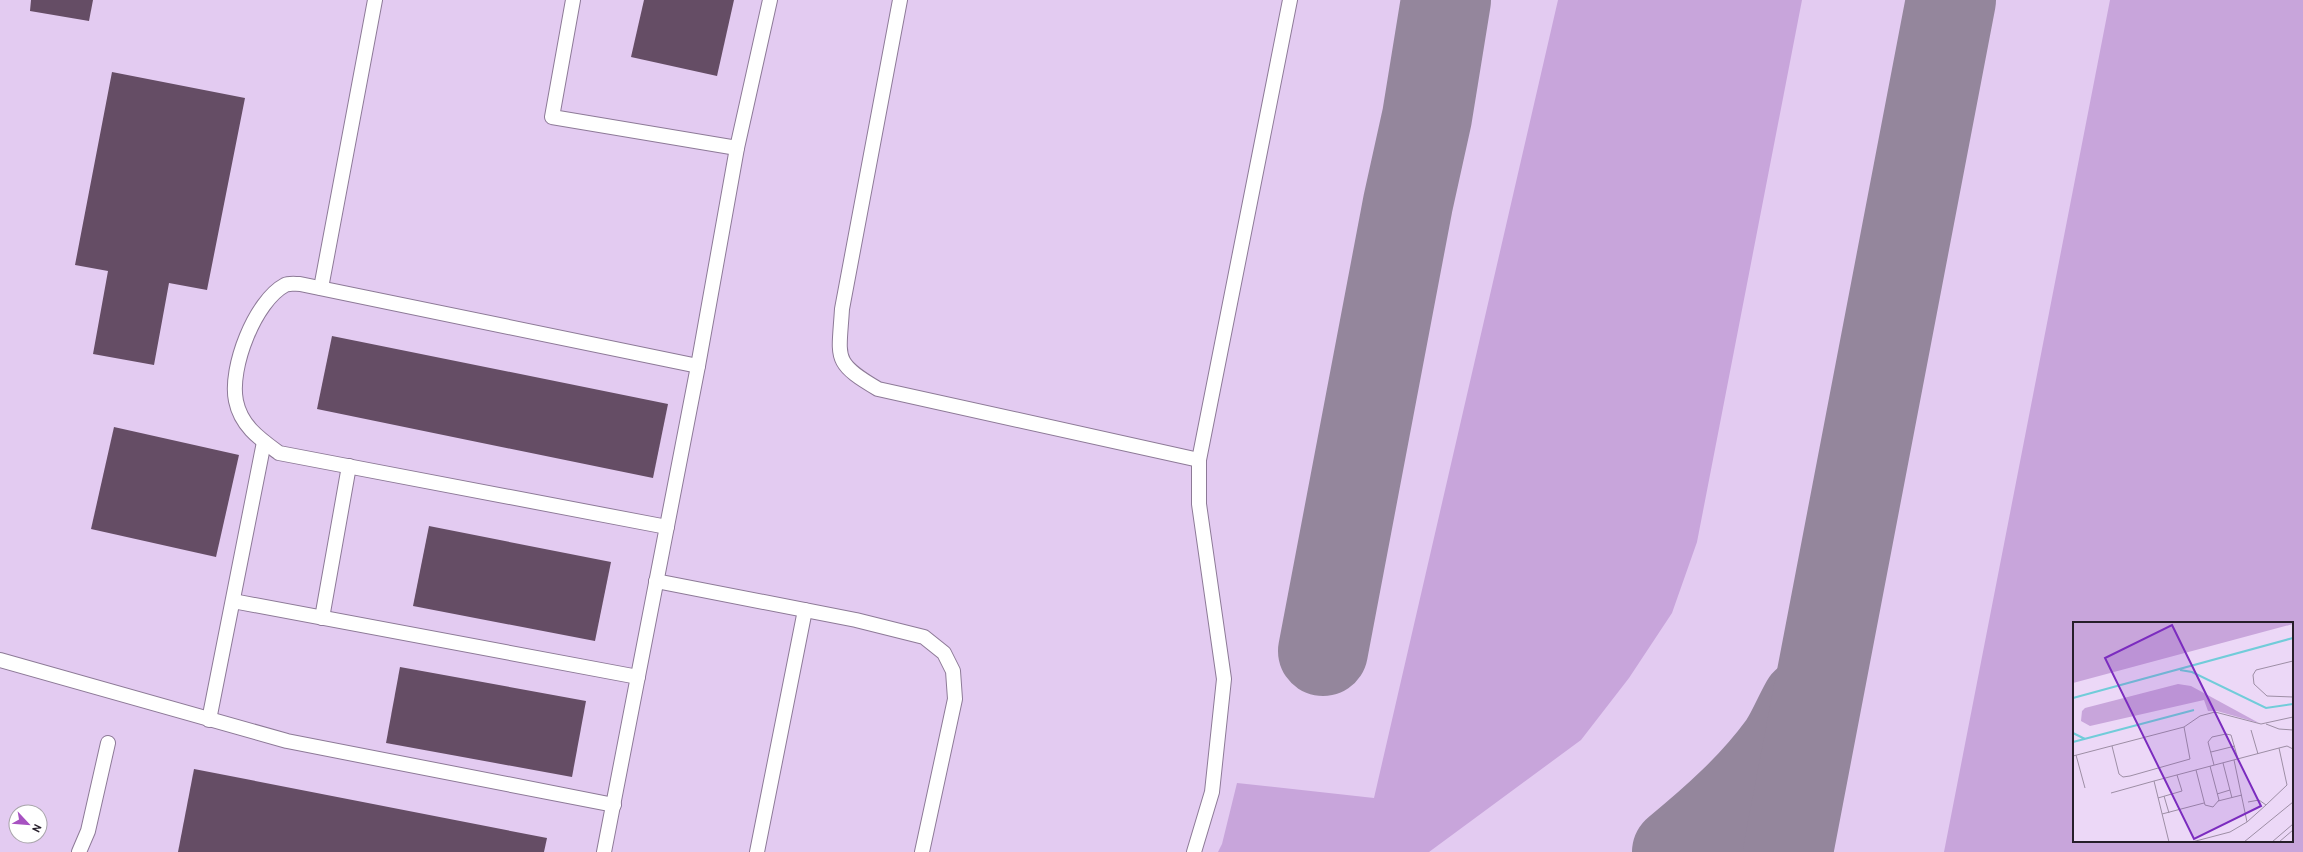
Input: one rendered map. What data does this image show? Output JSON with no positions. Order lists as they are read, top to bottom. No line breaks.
{"north":"bottom right"}
